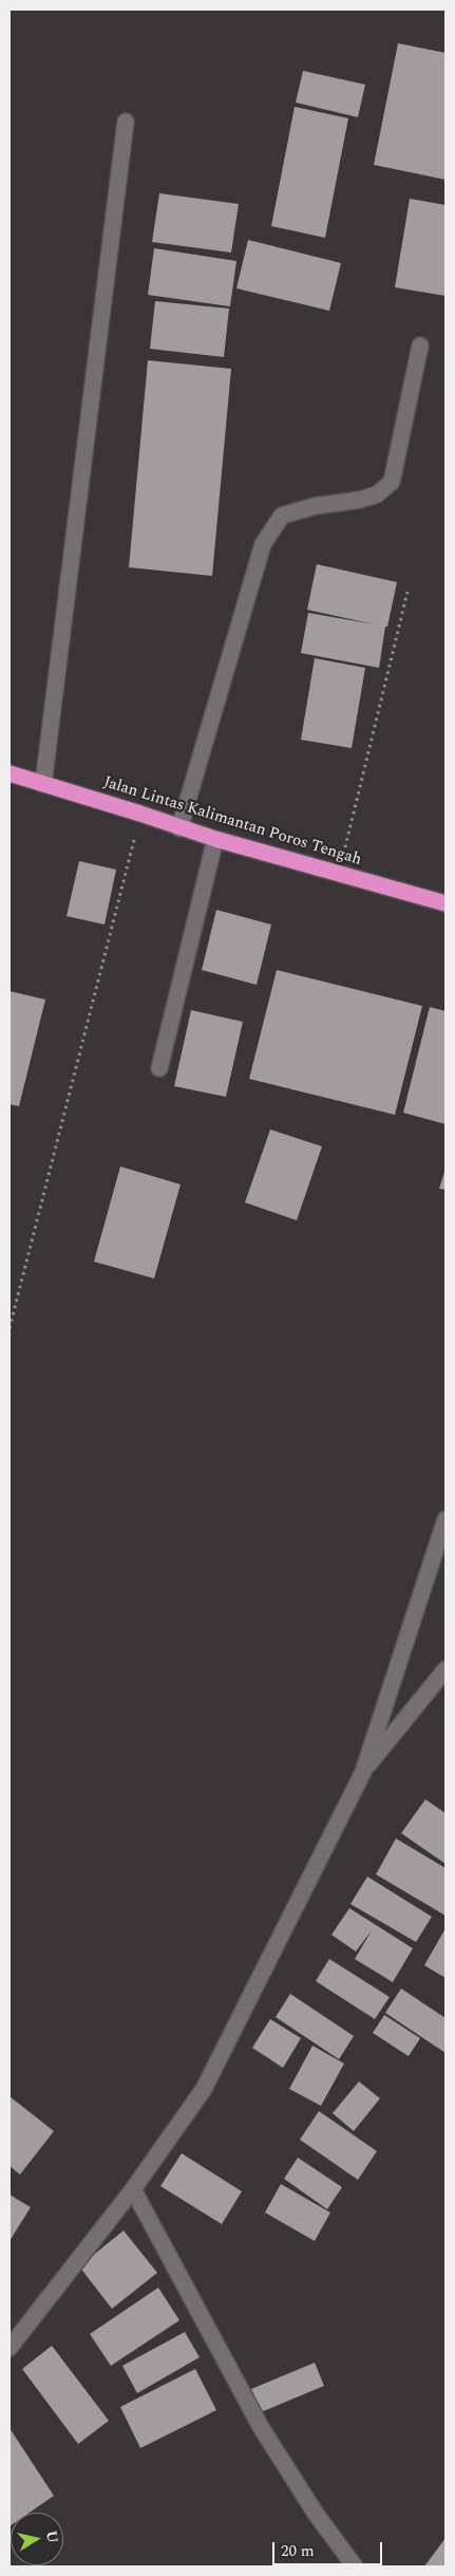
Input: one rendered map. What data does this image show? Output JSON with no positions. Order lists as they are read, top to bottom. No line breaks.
{"streets":{"highway":["Jalan Lintas Kalimantan Poros Tengah"]},"scale_bar":"20 m","north":"right"}
